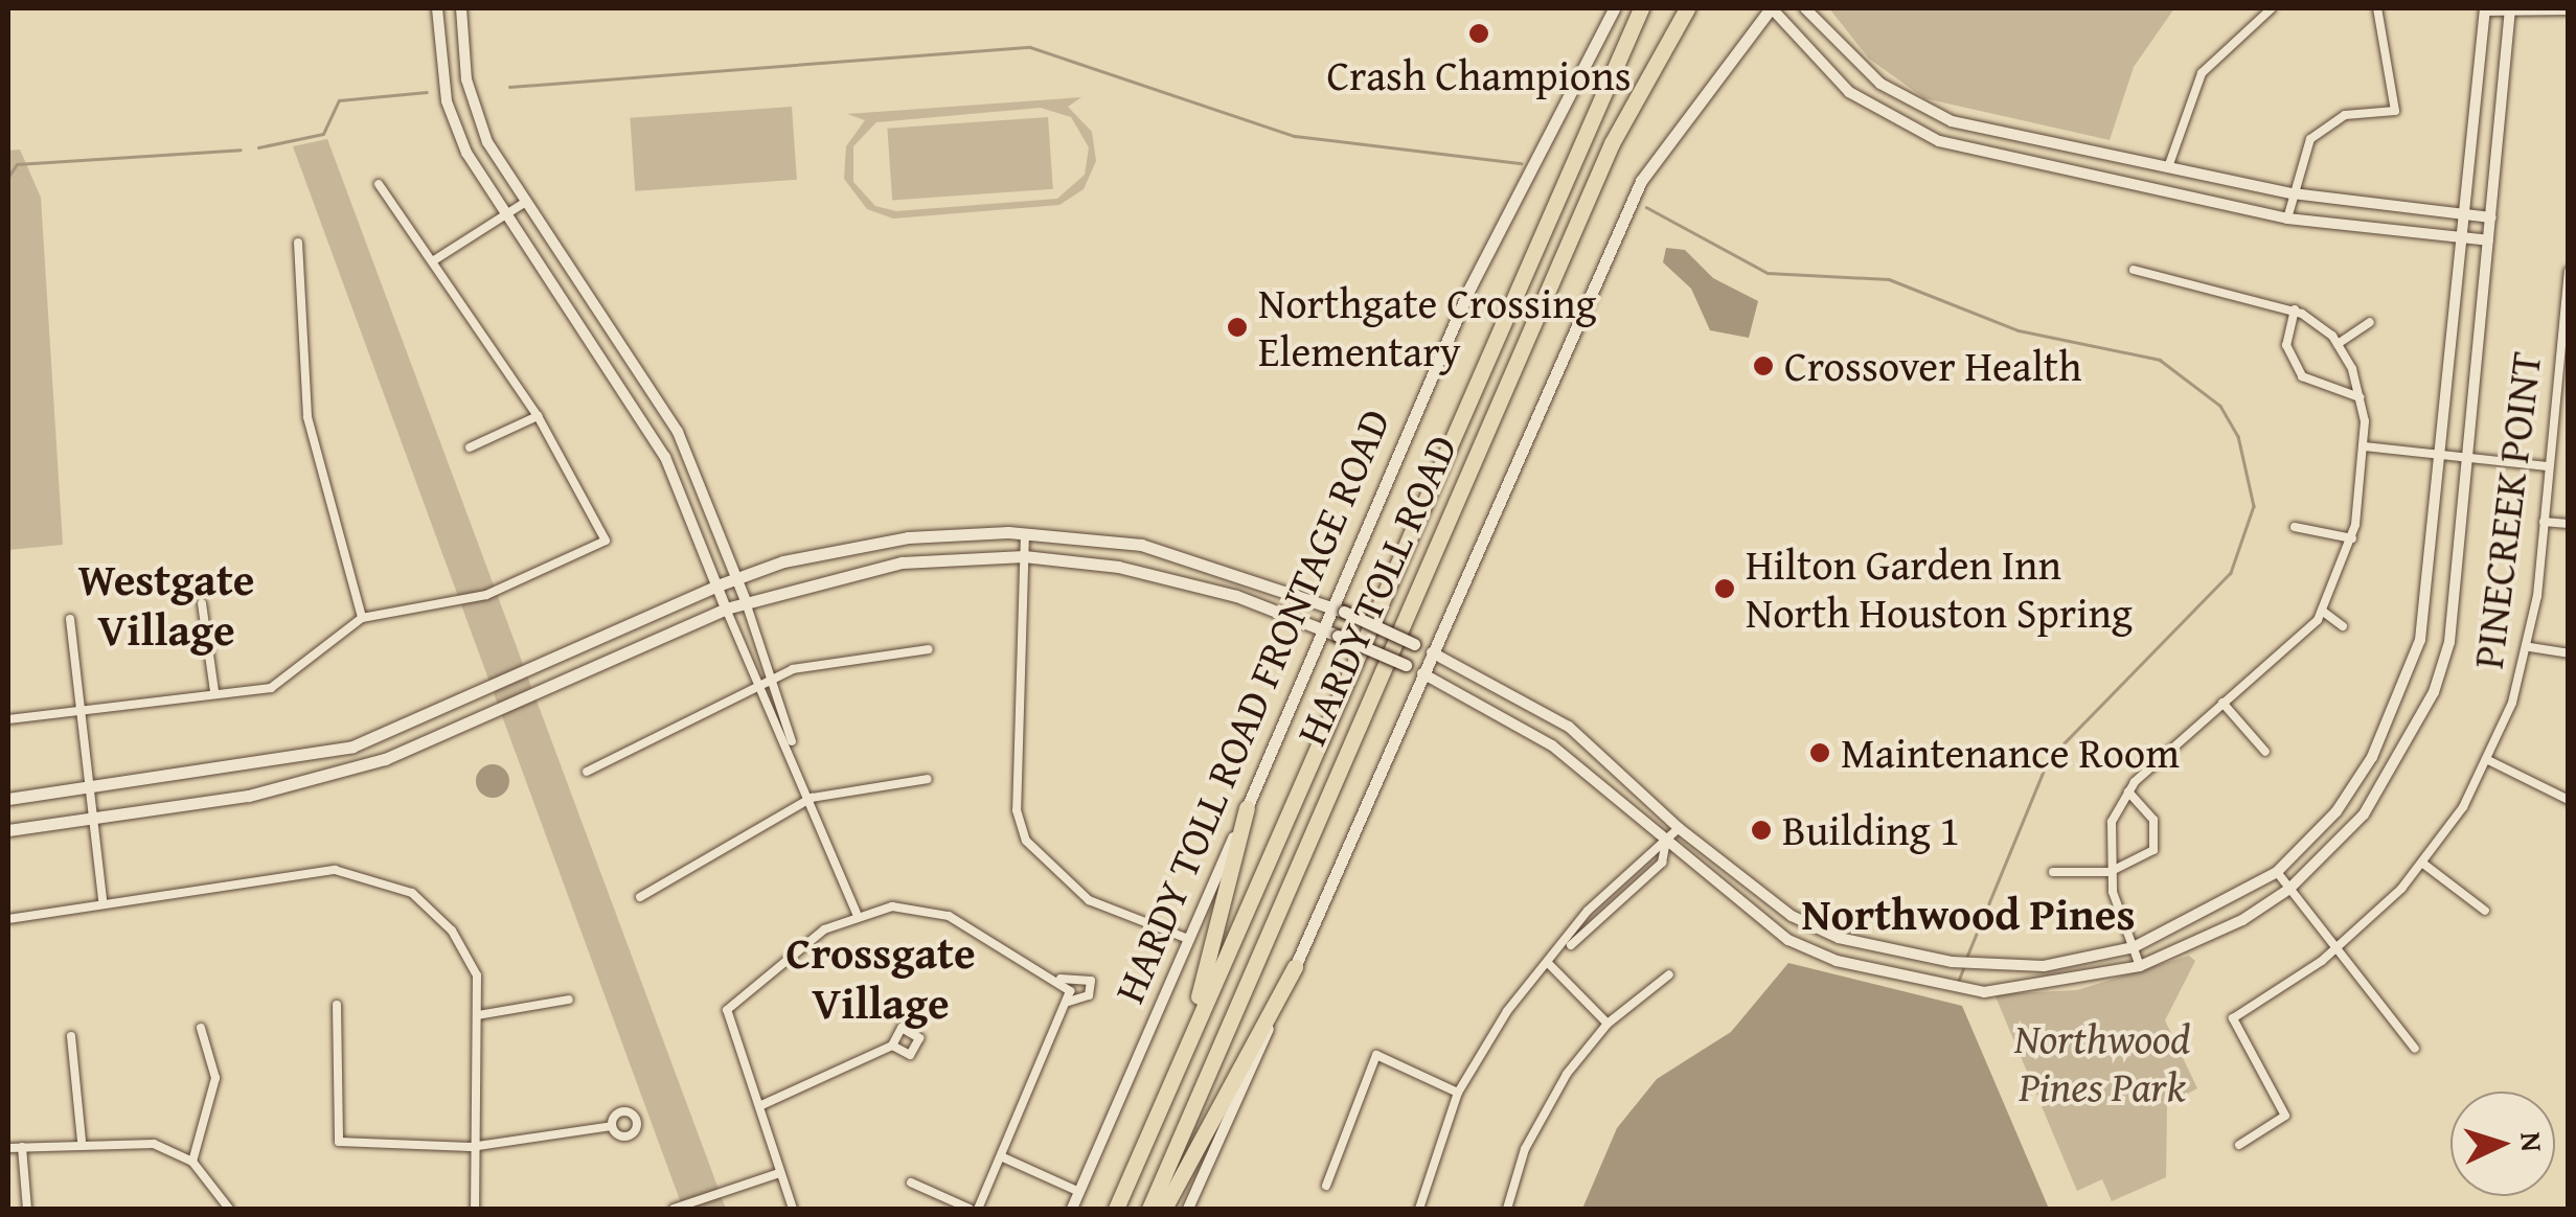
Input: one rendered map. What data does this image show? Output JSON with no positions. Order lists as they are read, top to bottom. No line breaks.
{"streets":{"highway":["HARDY TOLL ROAD"],"main road":["HARDY TOLL ROAD FRONTAGE ROAD"],"street":["PINECREEK POINT"]},"districts":["Westgate Village","Northwood Pines","Crossgate Village"],"parks":["Northwood Pines Park"],"places":["Crash Champions","Northgate Crossing Elementary","Crossover Health","Hilton Garden Inn North Houston Spring","Maintenance Room","Building 1"],"north":"right"}
